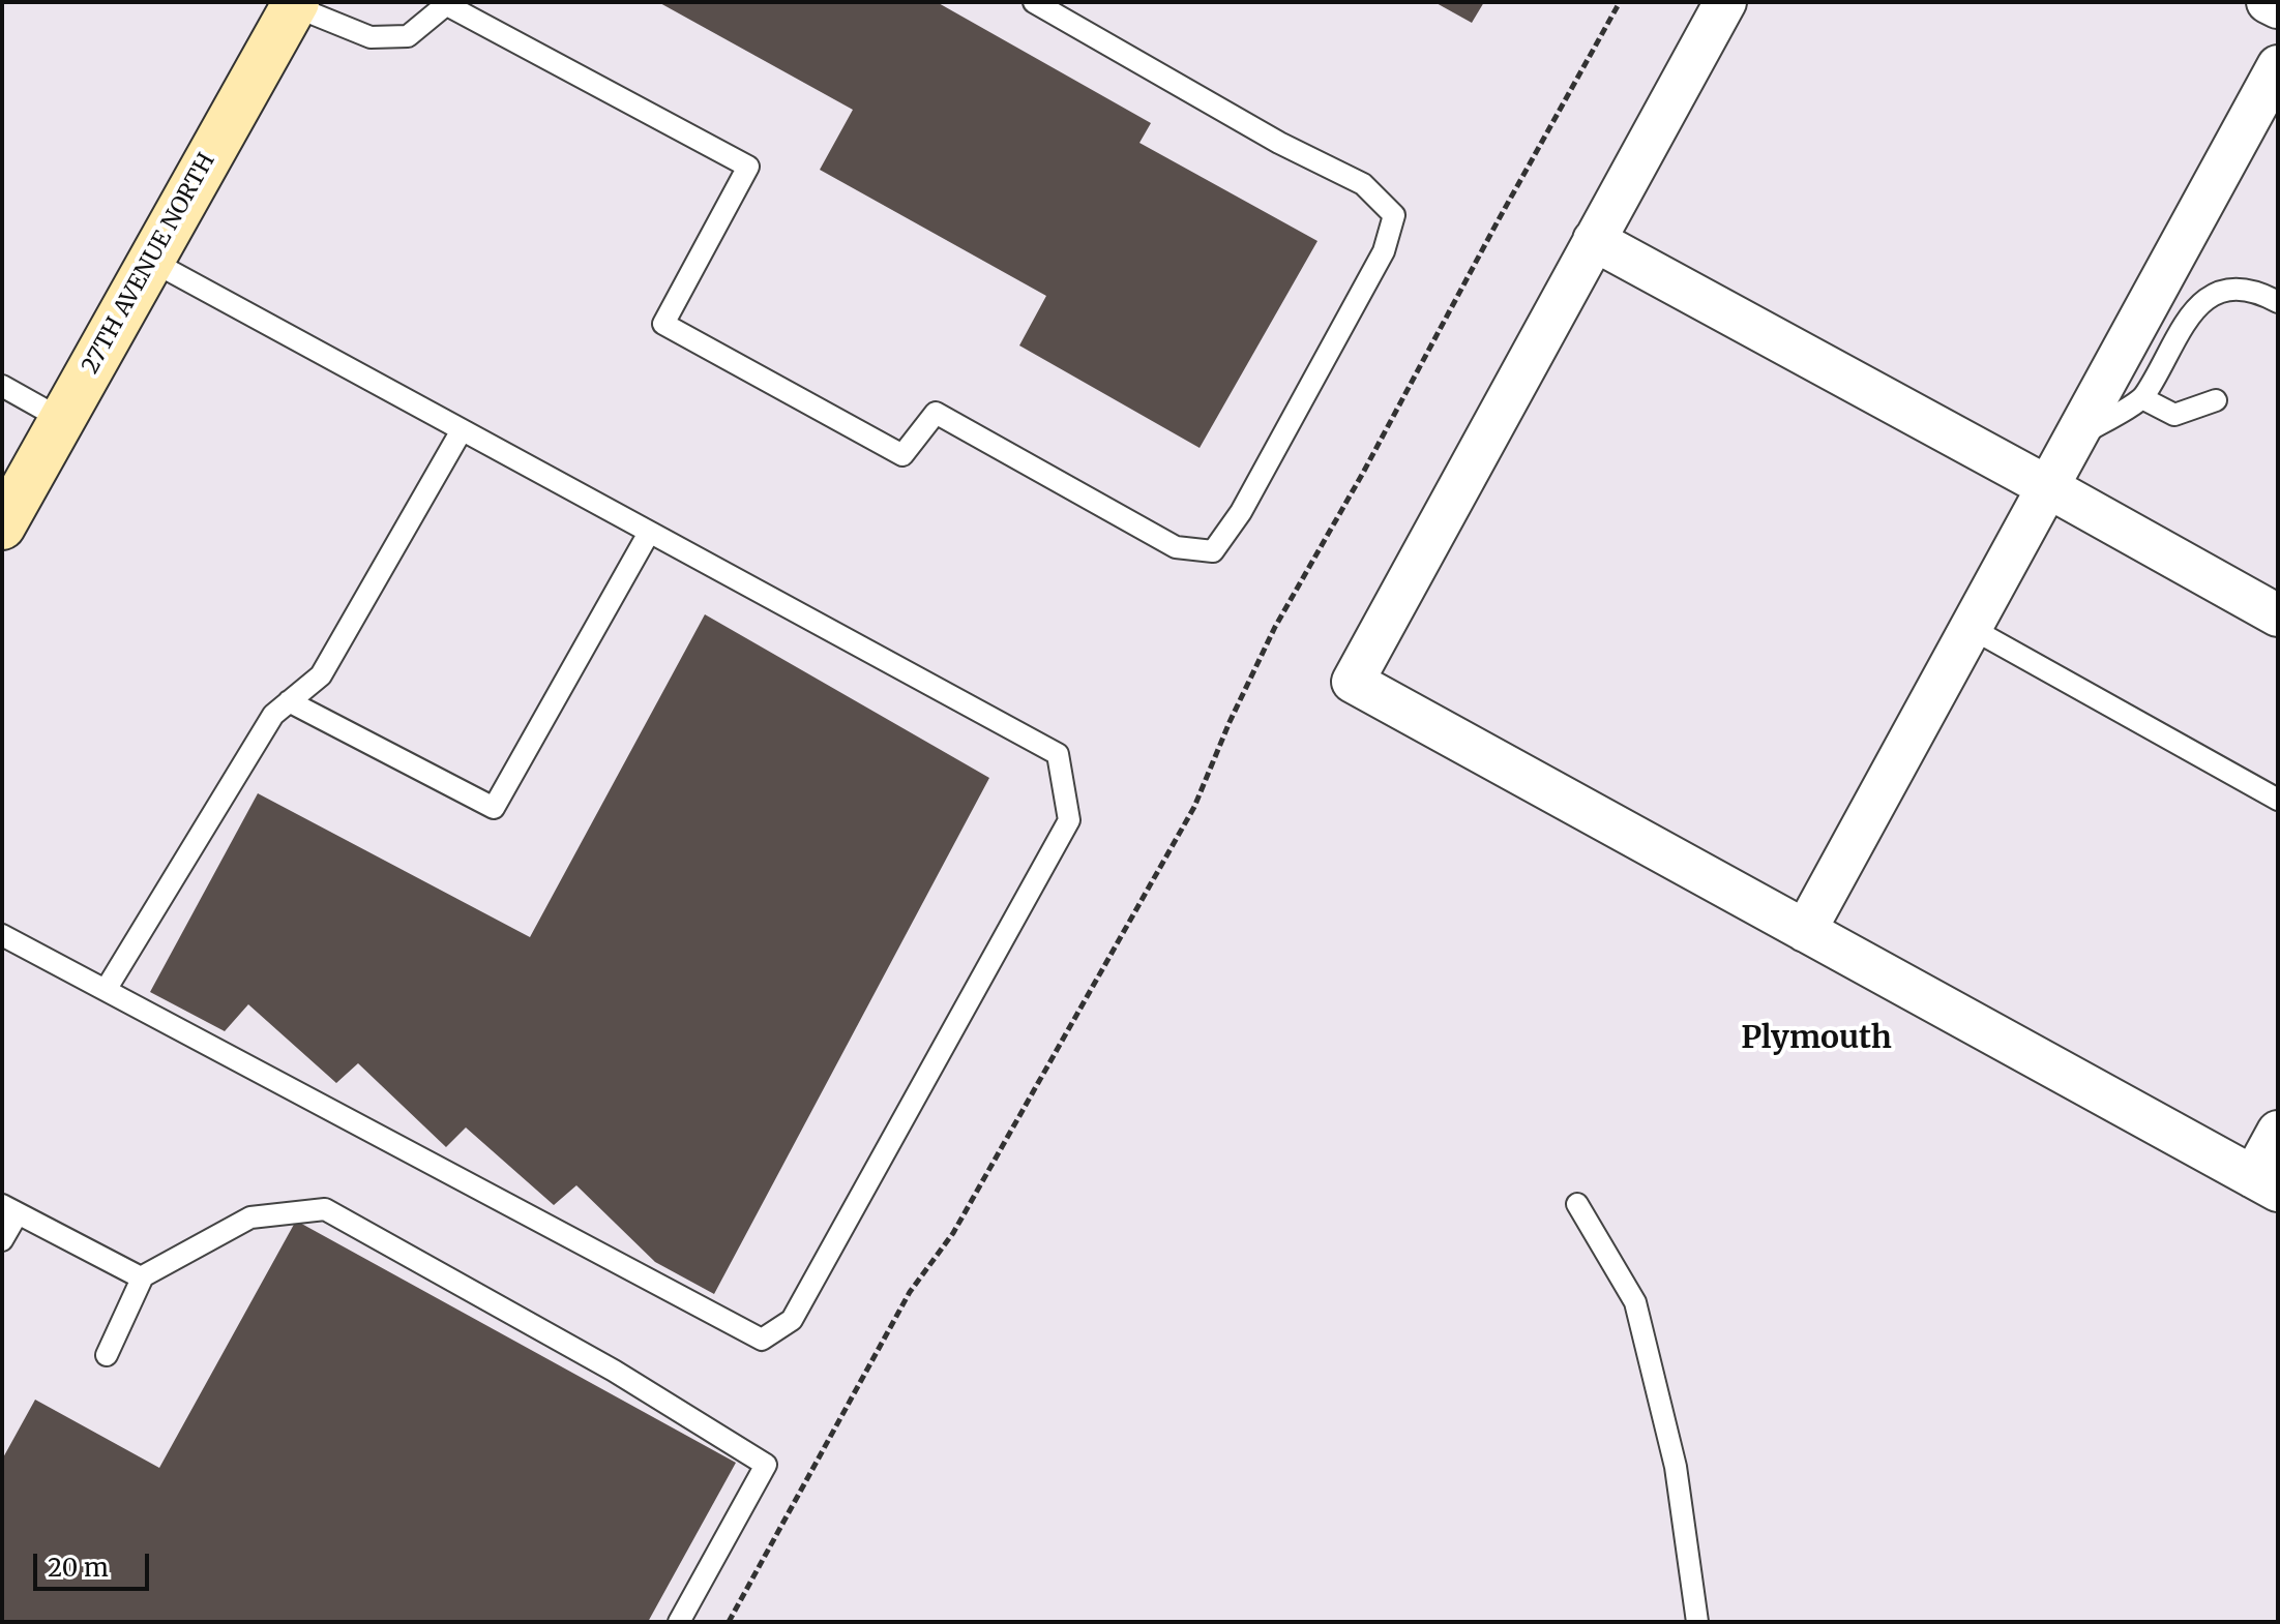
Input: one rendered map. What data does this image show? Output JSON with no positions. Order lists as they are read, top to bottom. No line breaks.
{"streets":{"street":["27TH AVENUE NORTH"]},"districts":["Plymouth"],"scale_bar":"20 m"}
